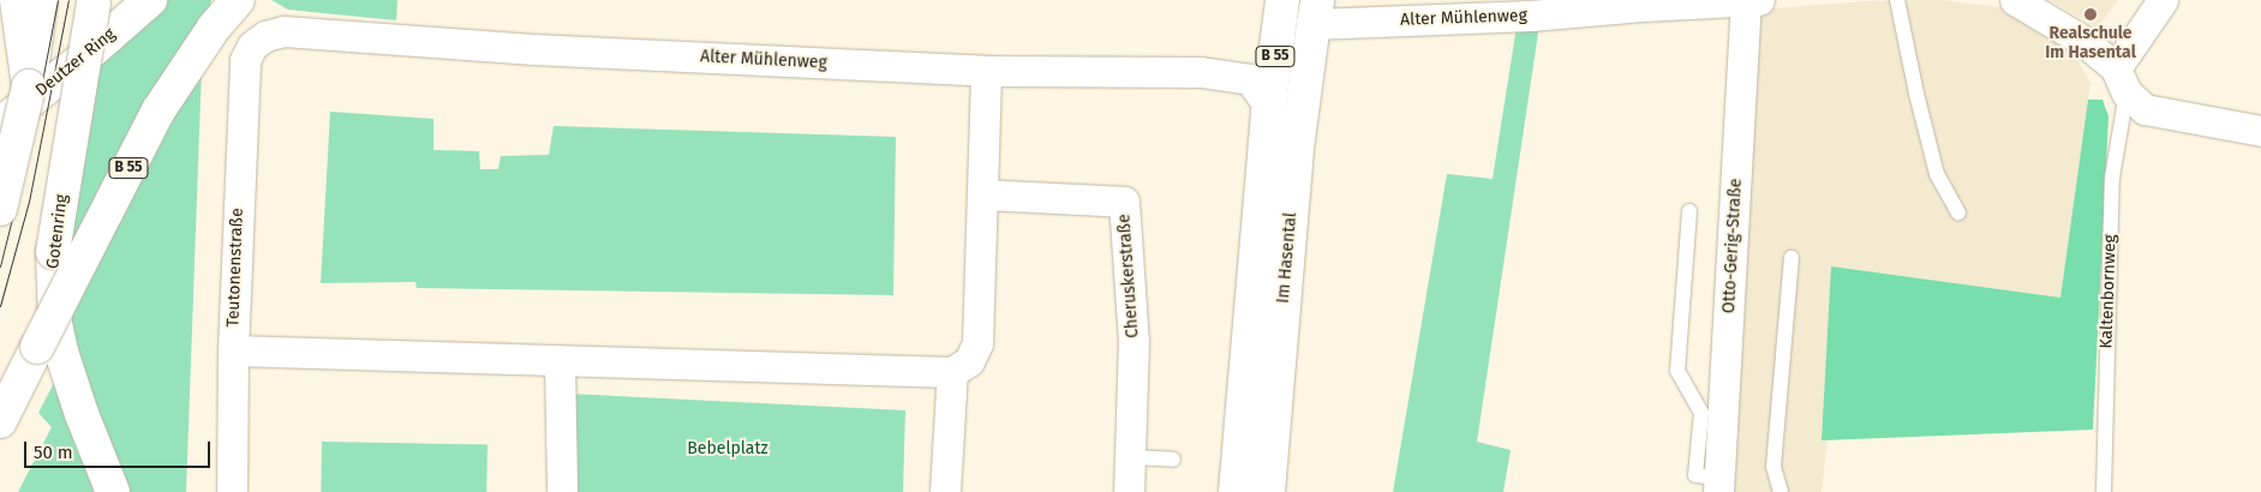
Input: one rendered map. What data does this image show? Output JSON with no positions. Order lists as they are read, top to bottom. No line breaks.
{"streets":{"main road":["B 55","Deutzer Ring","Gotenring","Im Hasental"],"street":["Alter Mühlenweg","Otto-Gerig-Straße","Teutonenstraße","Cheruskerstraße"],"lane":["Kaltenbornweg"]},"crossings":[["Alter Mühlenweg","B 55"],["Alter Mühlenweg","Otto-Gerig-Straße"],["Alter Mühlenweg","Im Hasental"],["Alter Mühlenweg","Teutonenstraße"],["B 55","Im Hasental"]],"parks":["Bebelplatz"],"places":["Realschule Im Hasental"],"scale_bar":"50 m"}
